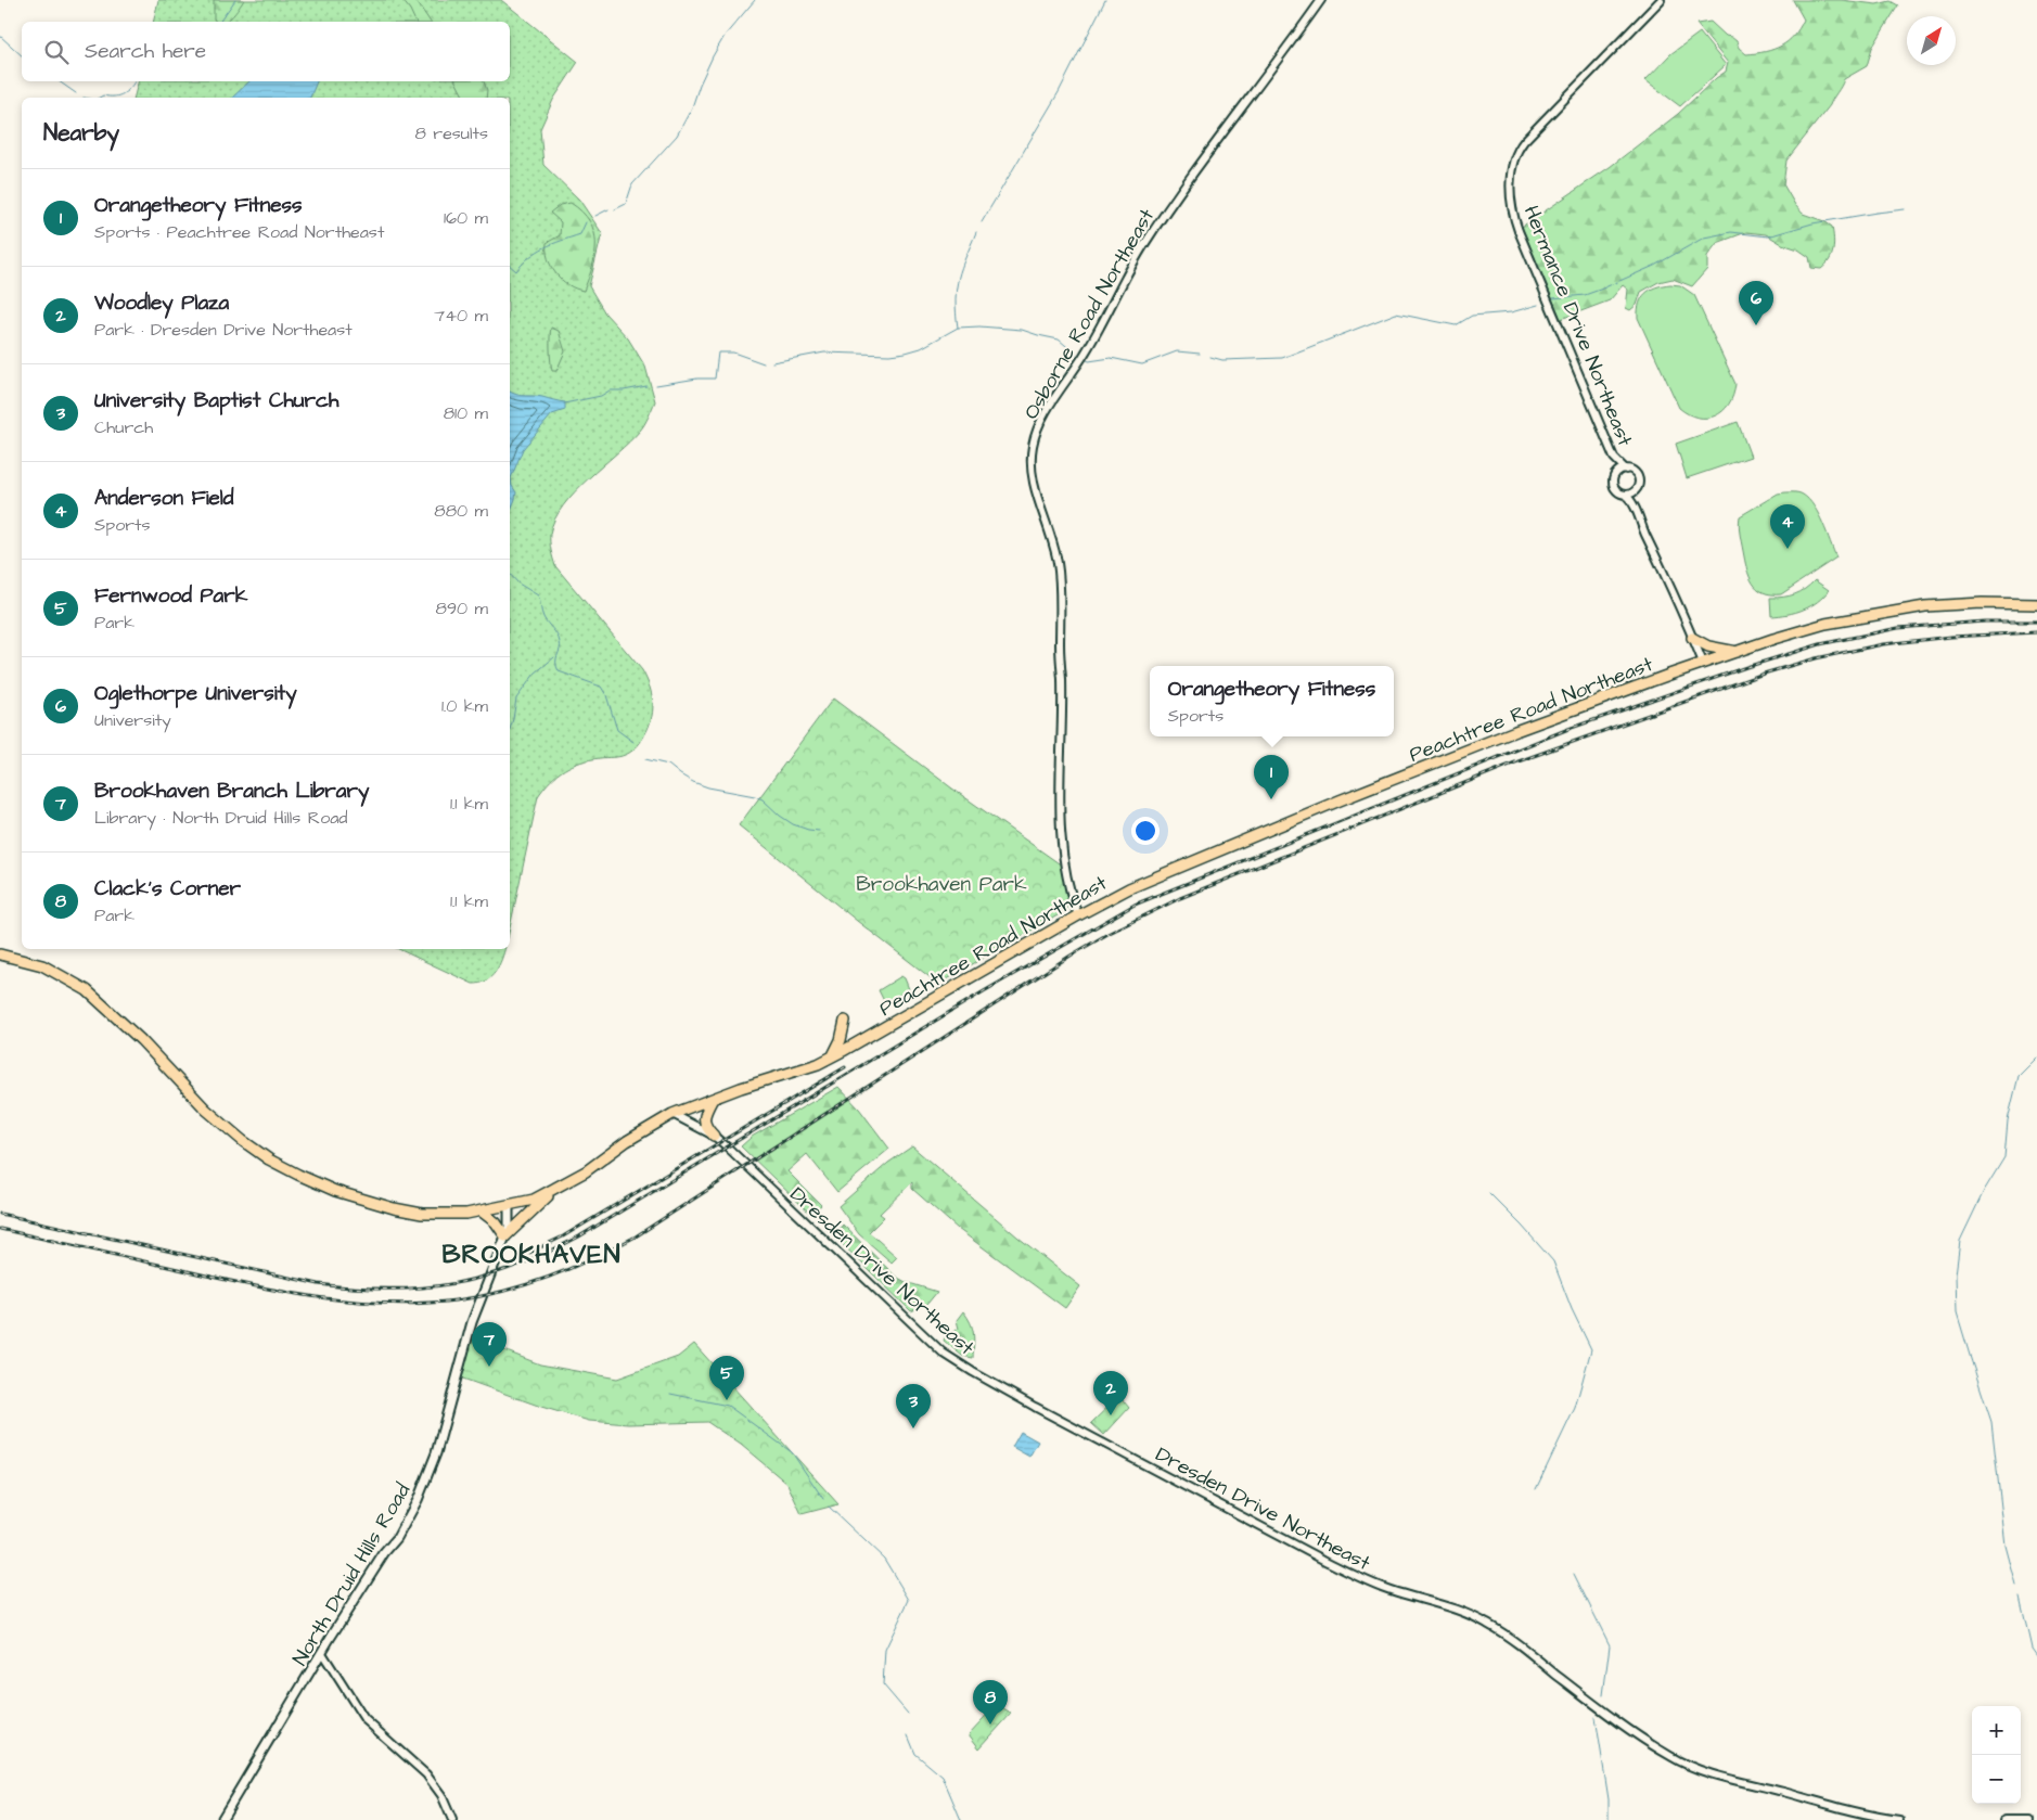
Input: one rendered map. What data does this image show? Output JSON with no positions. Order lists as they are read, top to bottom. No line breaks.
{"streets":{"highway":["Peachtree Road Northeast"],"main road":["North Druid Hills Road"],"street":["Osborne Road Northeast","Hermance Drive Northeast","Dresden Drive Northeast"]},"crossings":[["Osborne Road Northeast","Peachtree Road Northeast"],["Hermance Drive Northeast","Peachtree Road Northeast"],["Peachtree Road Northeast","Dresden Drive Northeast"],["Peachtree Road Northeast","North Druid Hills Road"]],"districts":["BROOKHAVEN"],"parks":["Brookhaven Park"],"north":"top right","page":{"search":"Search here","heading":["Nearby","8 results"],"list":[{"mark":"1","name":"Orangetheory Fitness","note":"Sports · Peachtree Road Northeast","value":"160 m"},{"mark":"2","name":"Woodley Plaza","note":"Park · Dresden Drive Northeast","value":"740 m"},{"mark":"3","name":"University Baptist Church","note":"Church","value":"810 m"},{"mark":"4","name":"Anderson Field","note":"Sports","value":"880 m"},{"mark":"5","name":"Fernwood Park","note":"Park","value":"890 m"},{"mark":"6","name":"Oglethorpe University","note":"University","value":"1.0 km"},{"mark":"7","name":"Brookhaven Branch Library","note":"Library · North Druid Hills Road","value":"1.1 km"},{"mark":"8","name":"Clack's Corner","note":"Park","value":"1.1 km"}],"pins":["6","4","1","7","5","2","3","8"],"popup":["Orangetheory Fitness","Sports"],"map_buttons":["+","−"]}}
